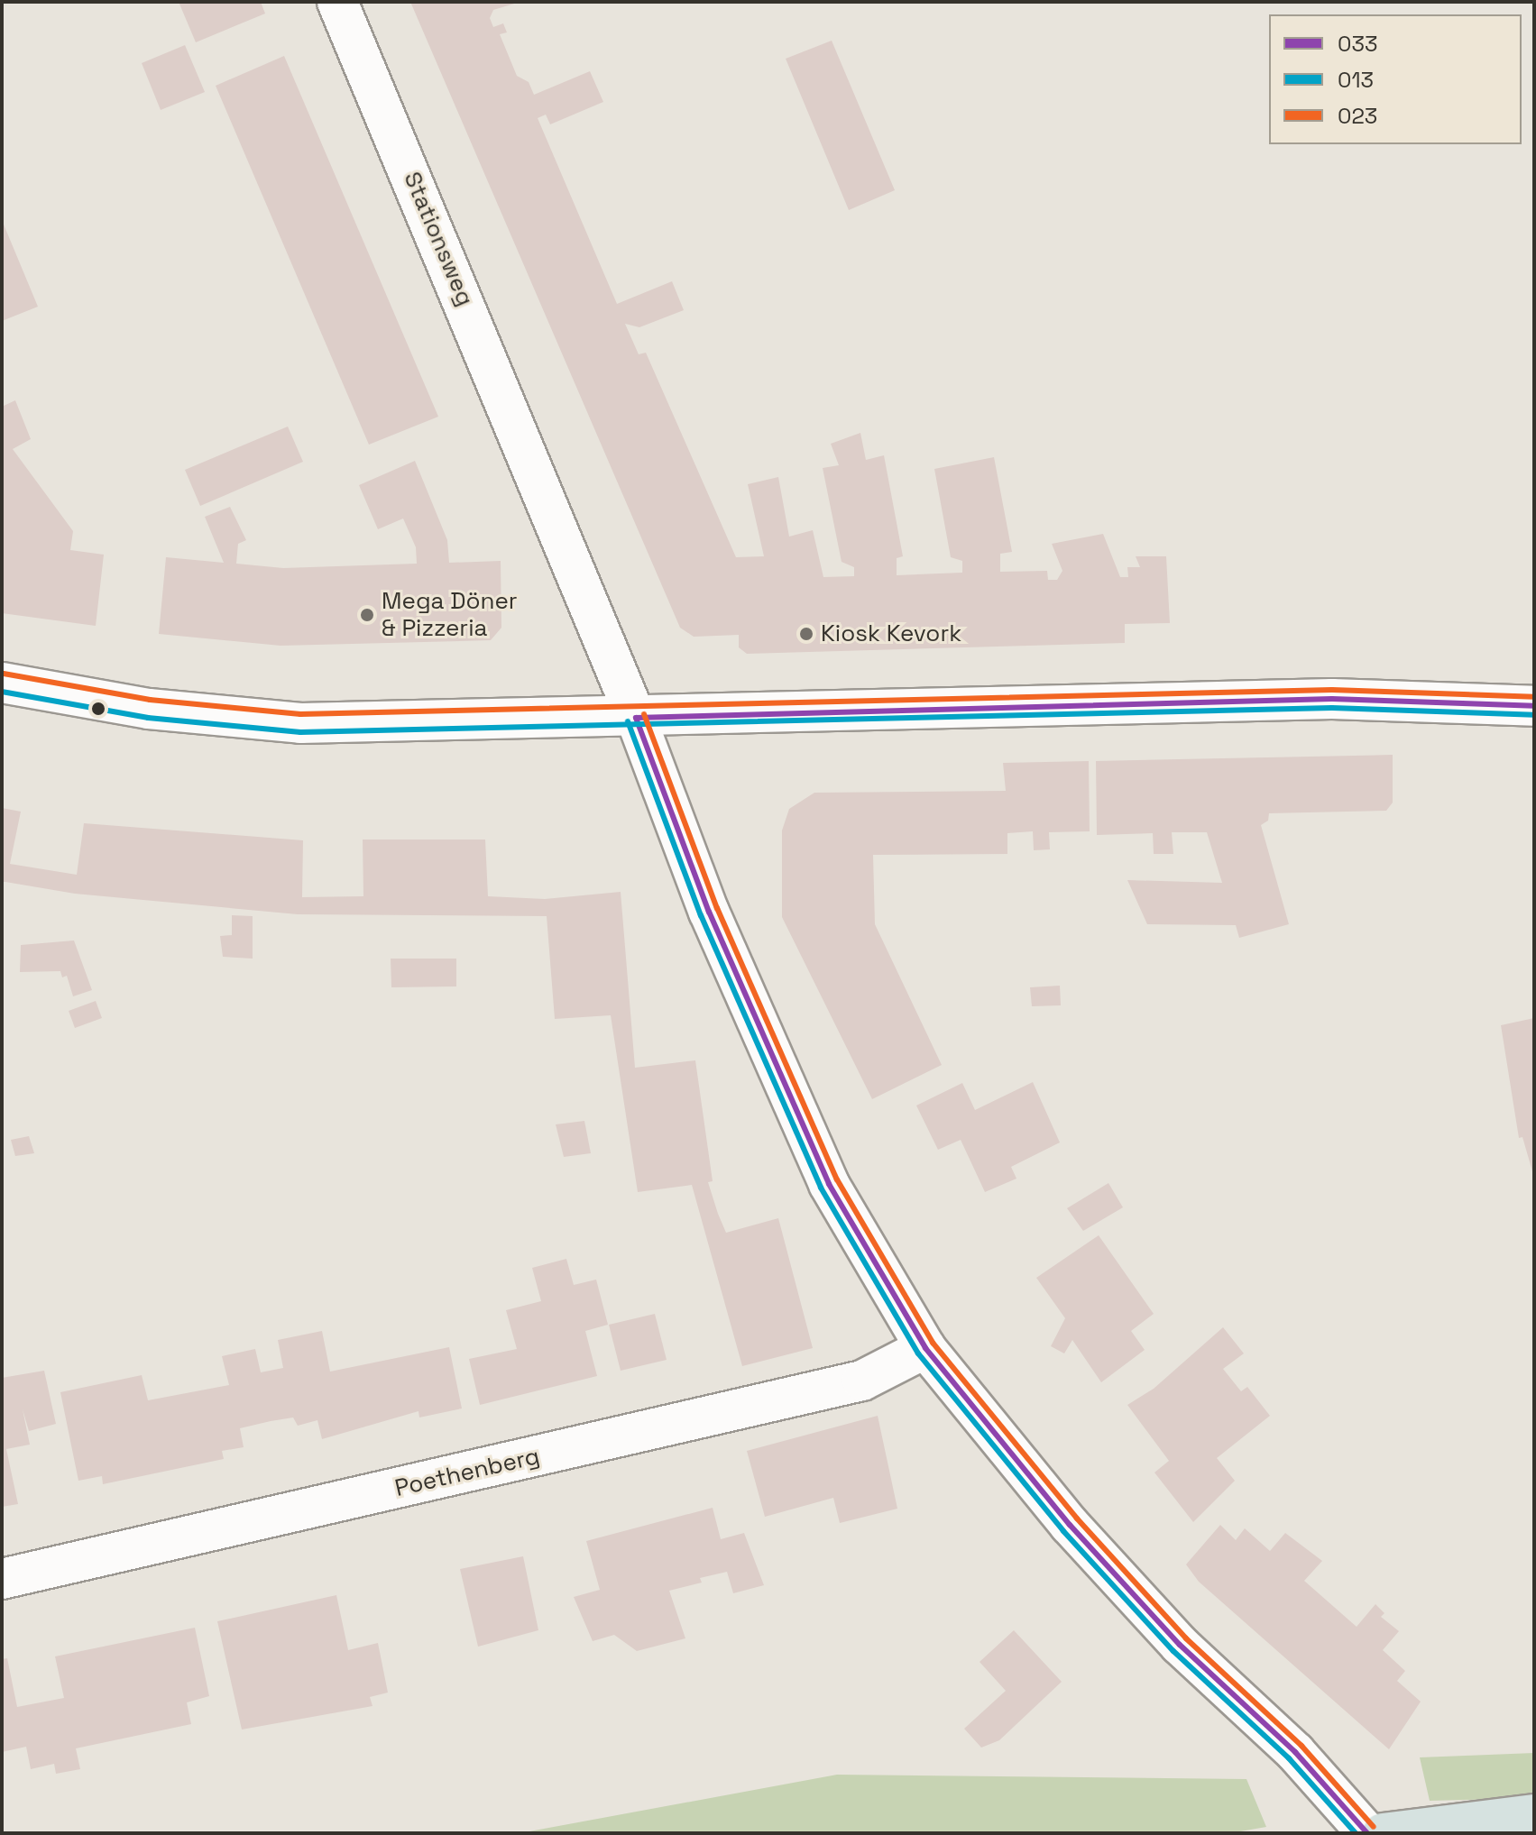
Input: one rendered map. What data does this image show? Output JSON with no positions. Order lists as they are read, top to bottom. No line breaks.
{"streets":{"street":["Stationsweg","Poethenberg"]},"crossings":[["Stationsweg","Poethenberg"]],"places":["Mega Döner & Pizzeria","Kiosk Kevork"],"lines":["transit line 023","transit line 013","transit line 033"],"legend":["033","013","023"]}
